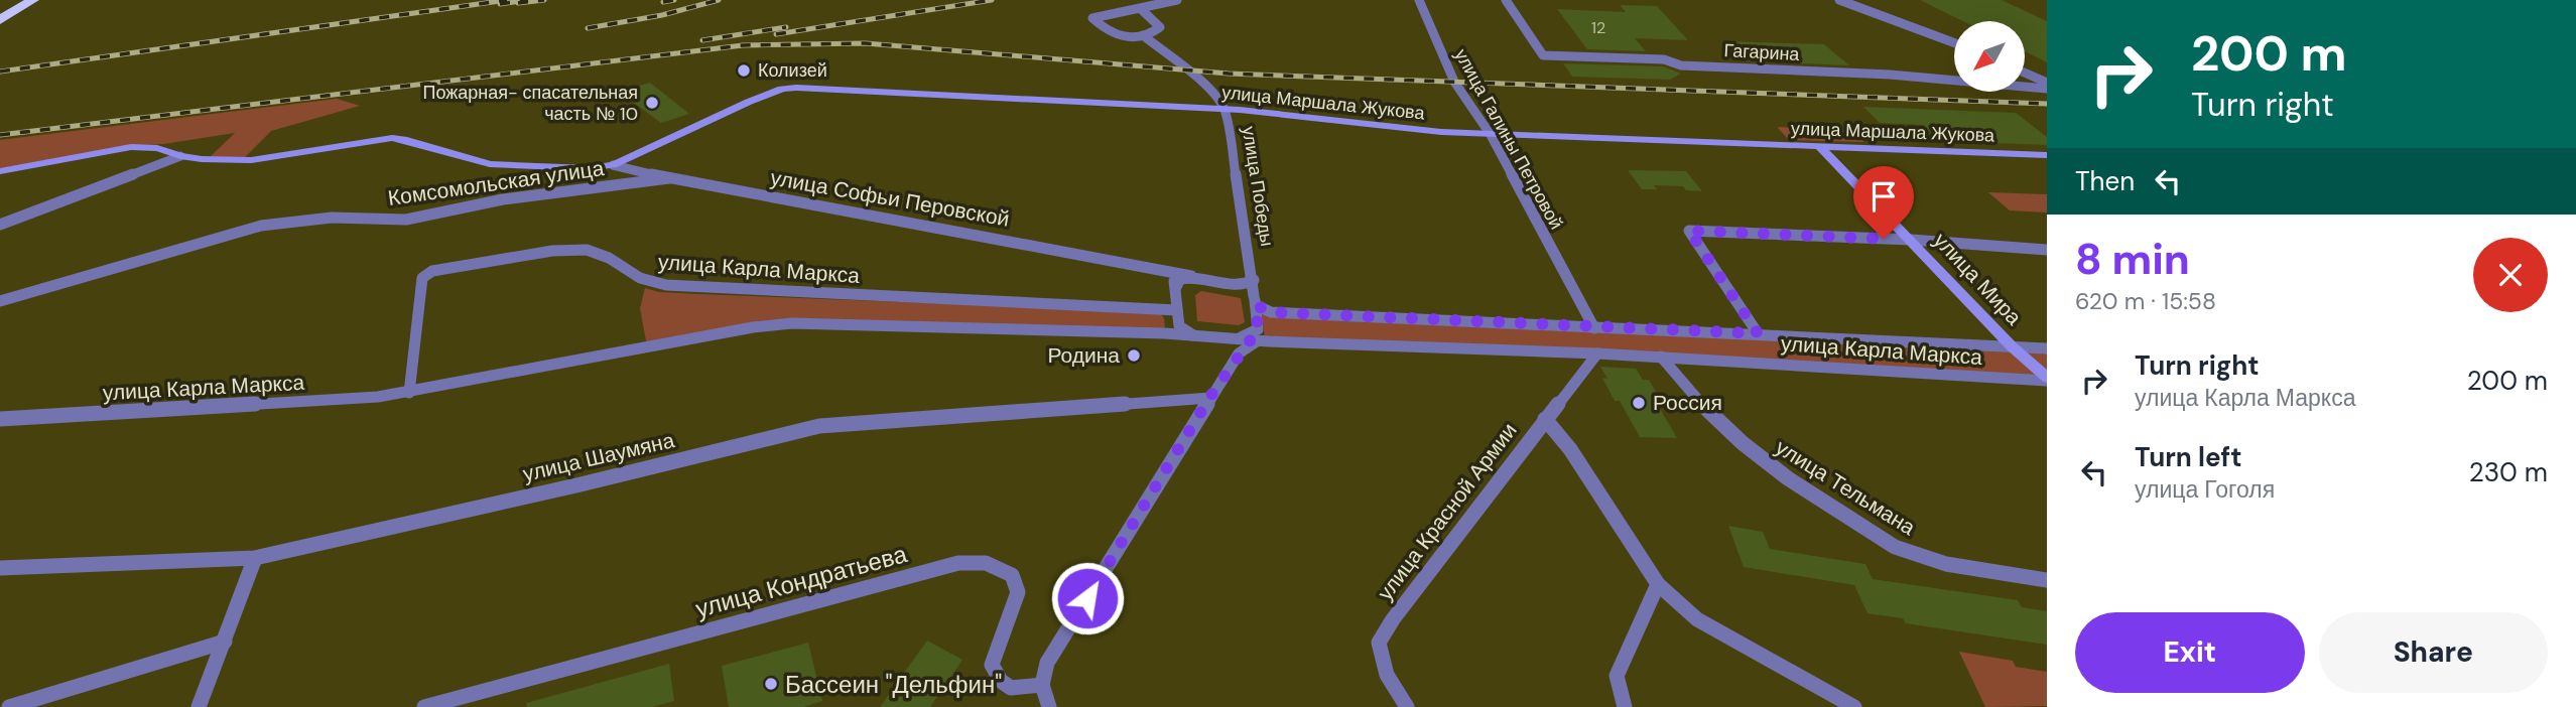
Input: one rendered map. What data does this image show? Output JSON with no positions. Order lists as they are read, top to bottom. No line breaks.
{"streets":{"main road":["улица Маршала Жукова","улица Мира"],"street":["Гагарина","улица Галины Петровой","Комсомольская улица","улица Победы","улица Софьи Перовской","улица Карла Маркса","улица Шаумяна","улица Тельмана","улица Красной Армии","улица Кондратьева"]},"crossings":[["улица Маршала Жукова","улица Галины Петровой"],["улица Маршала Жукова","улица Победы"],["улица Маршала Жукова","улица Софьи Перовской"],["улица Маршала Жукова","улица Мира"],["улица Галины Петровой","улица Карла Маркса"],["Комсомольская улица","улица Софьи Перовской"],["улица Победы","улица Софьи Перовской"],["улица Победы","улица Карла Маркса"],["улица Софьи Перовской","улица Карла Маркса"],["улица Карла Маркса","улица Мира"],["улица Карла Маркса","улица Тельмана"],["улица Карла Маркса","улица Красной Армии"]],"places":["Колизей","Пожарная- спасательная часть № 10","Родина","Россия","Бассеин \"Дельфин\""],"house_numbers":["12"],"north":"bottom left","page":{"turn":["200 m","Turn right"],"then":"Then","heading":["8 min","620 m · 15:58"],"list":[{"name":"Turn right","note":"улица Карла Маркса","value":"200 m"},{"name":"Turn left","note":"улица Гоголя","value":"230 m"}],"buttons":["Exit","Share"]}}
